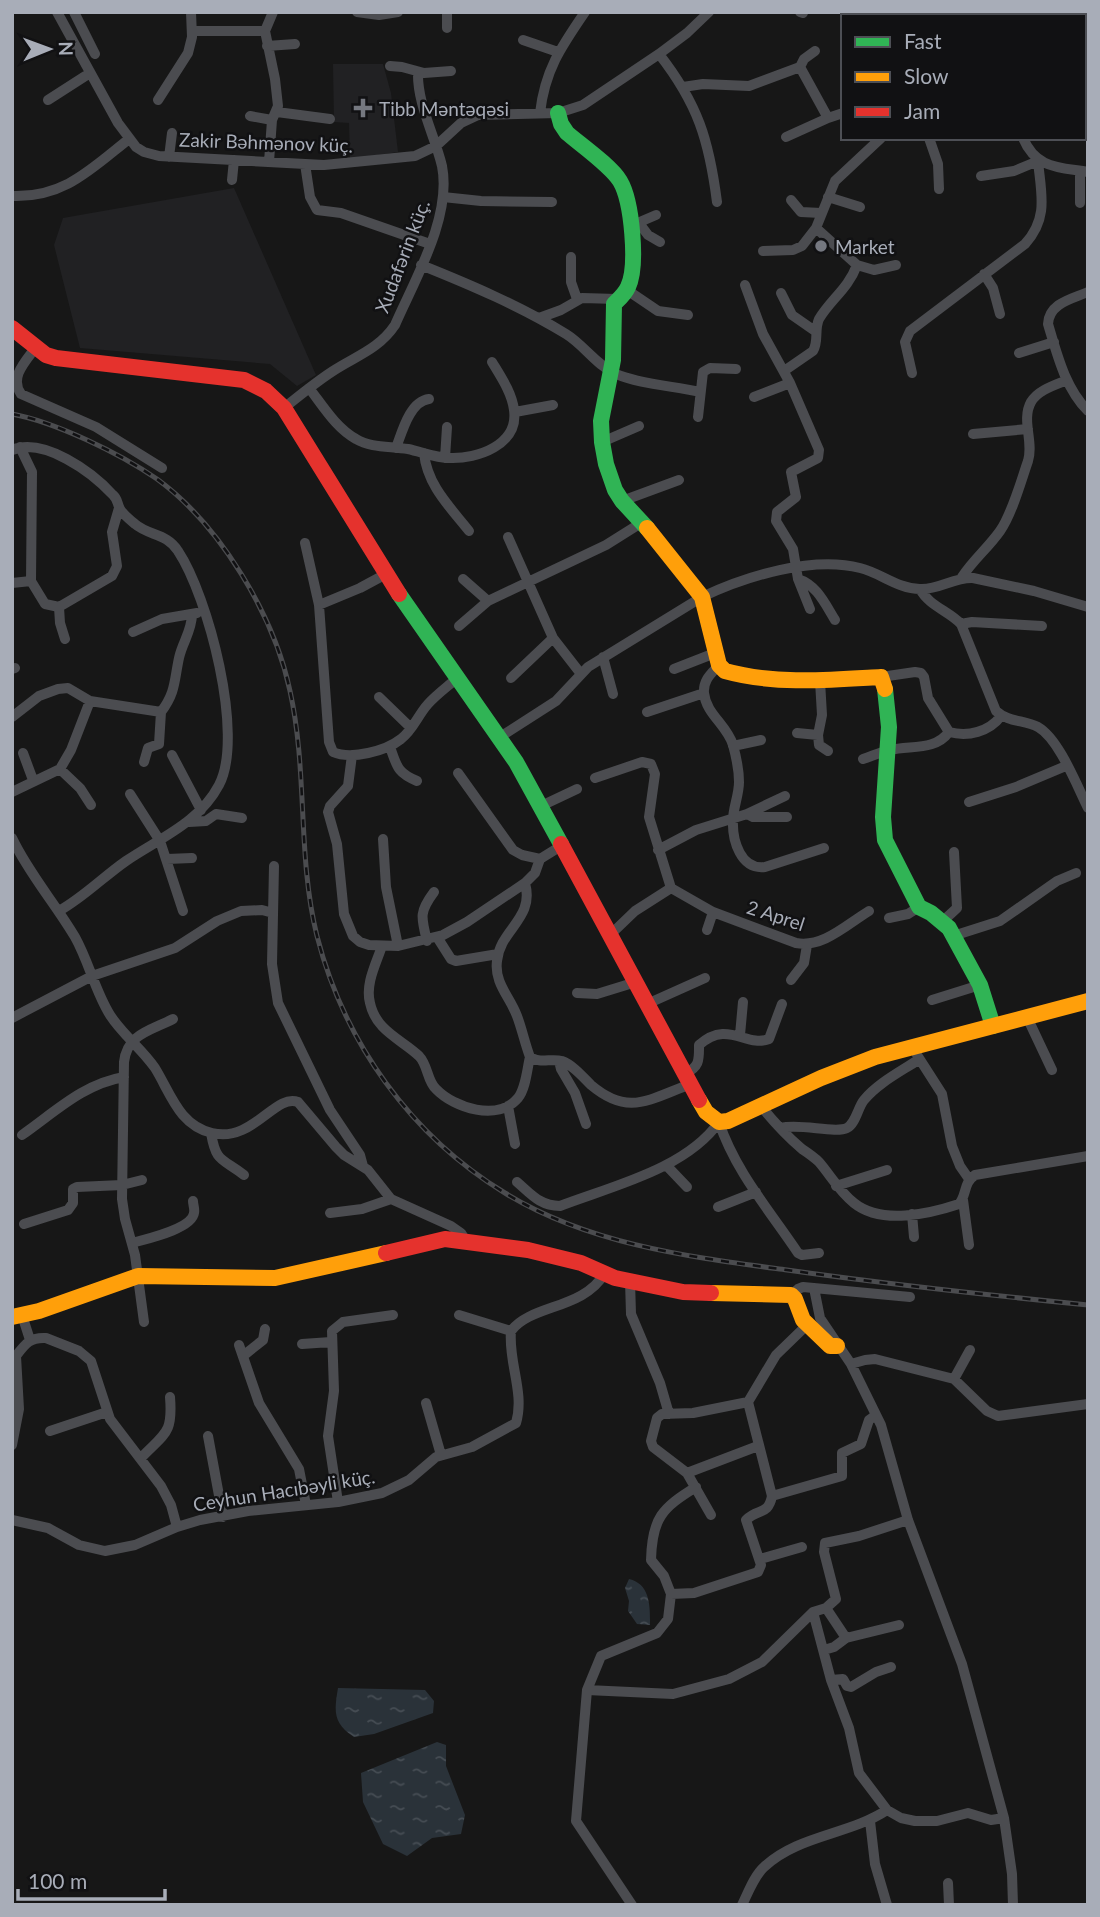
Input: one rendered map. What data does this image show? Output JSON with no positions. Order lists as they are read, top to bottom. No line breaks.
{"streets":{"street":["Zakir Bəhmənov küç.","Xudafərin küç.","2 Aprel","Ceyhun Hacıbəyli küç."]},"crossings":[["Zakir Bəhmənov küç.","Xudafərin küç."]],"places":{"health":["Tibb Məntəqəsi"],"other":["Market"]},"legend":["Fast","Slow","Jam"],"scale_bar":"100 m","north":"right"}
